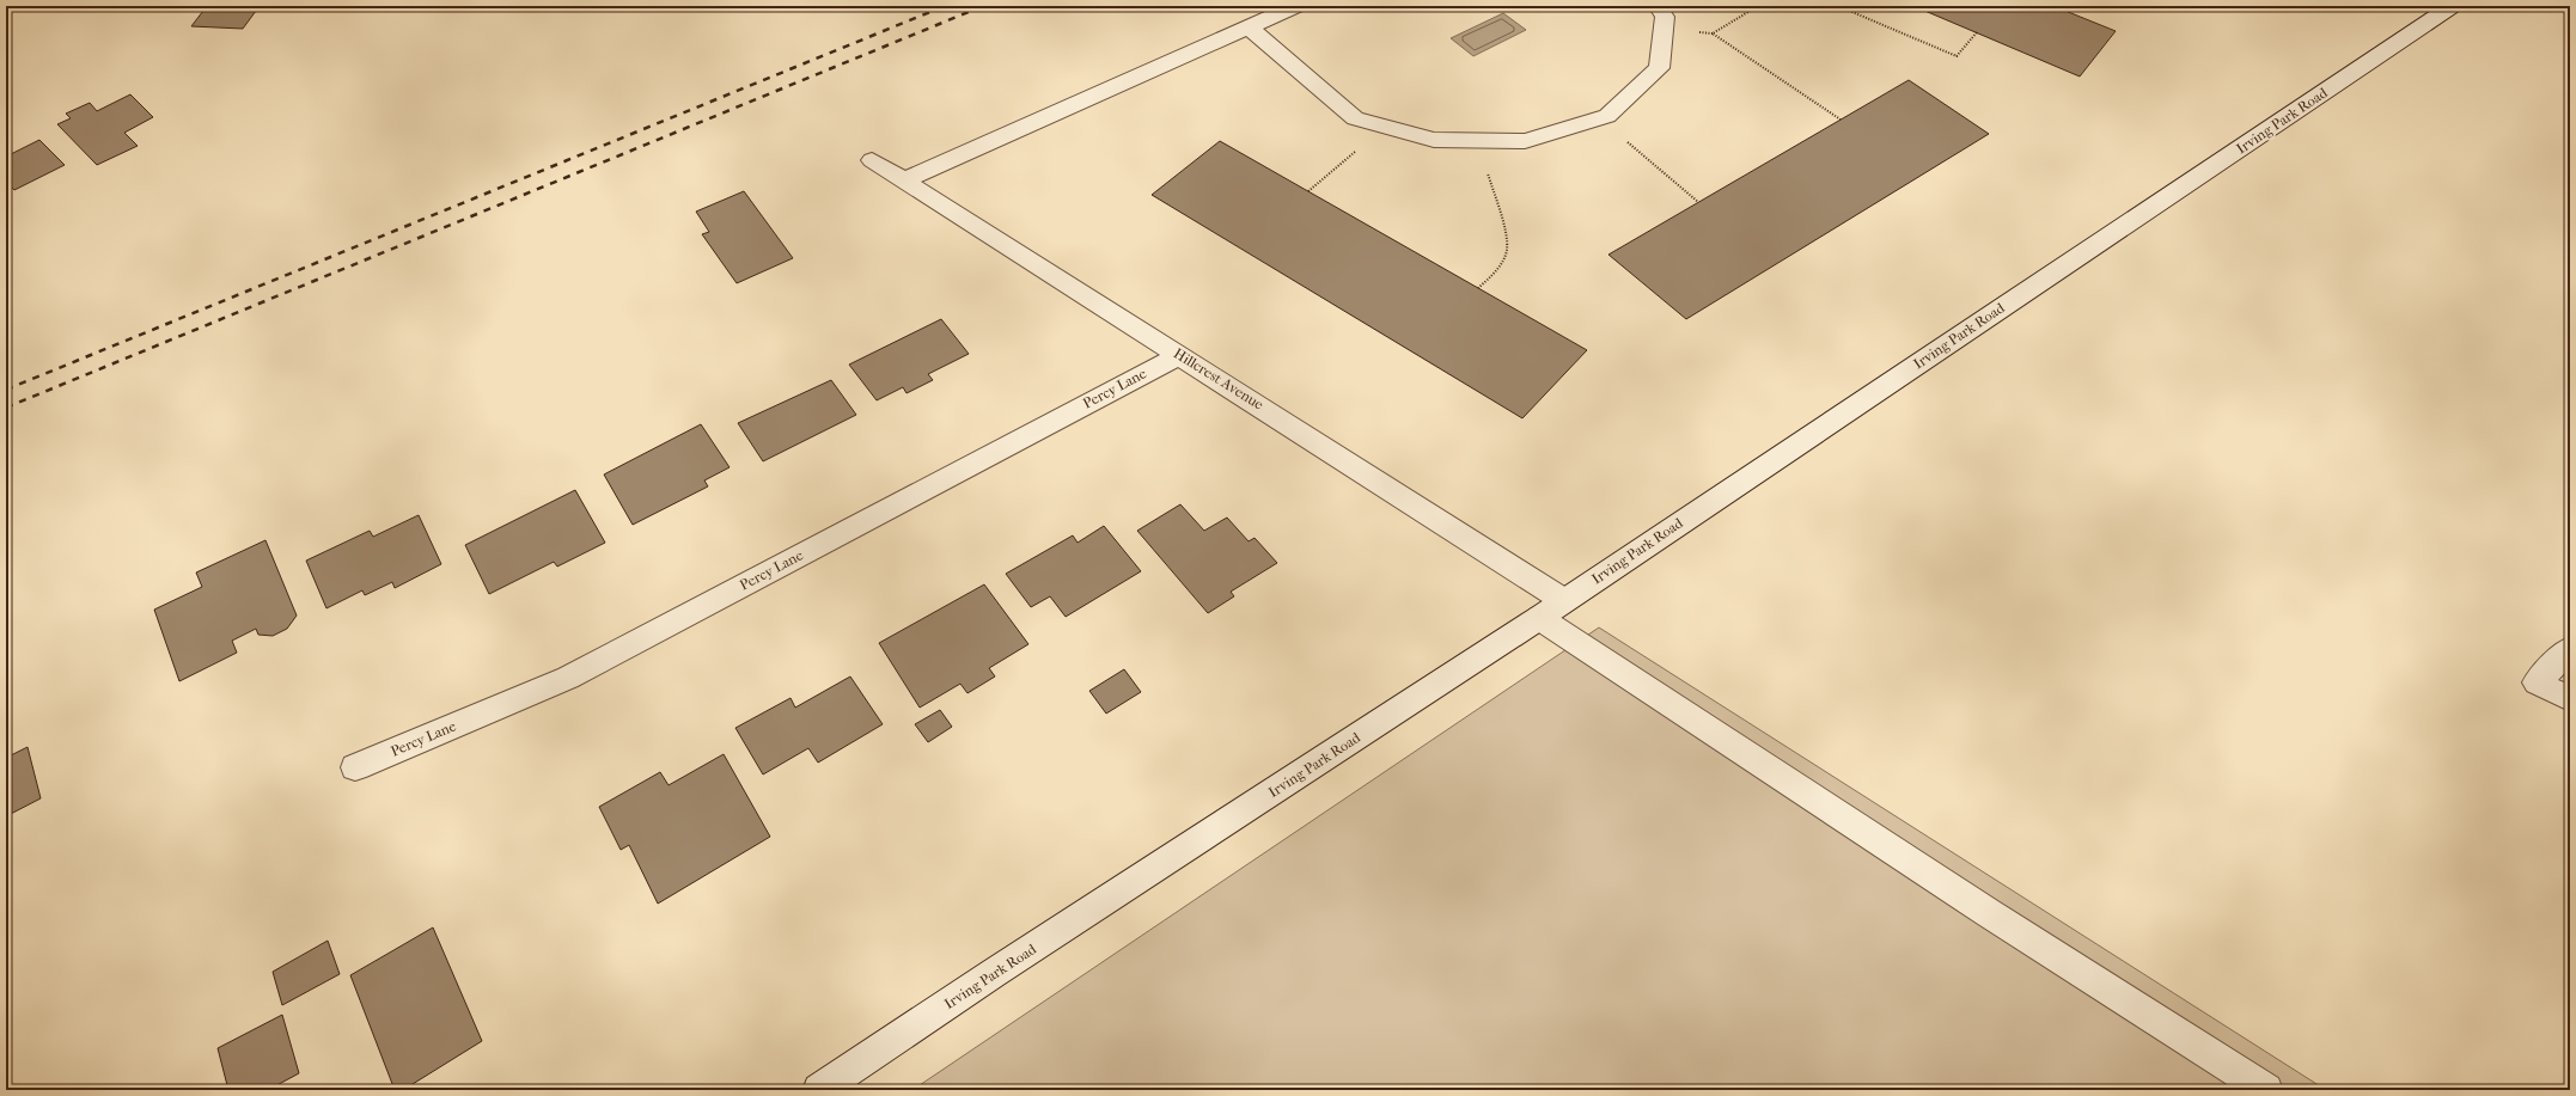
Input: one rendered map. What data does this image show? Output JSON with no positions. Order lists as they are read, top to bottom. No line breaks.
{"streets":{"street":["Irving Park Road","Hillcrest Avenue","Percy Lane"]},"crossings":[["Irving Park Road","Hillcrest Avenue"],["Hillcrest Avenue","Percy Lane"]]}
